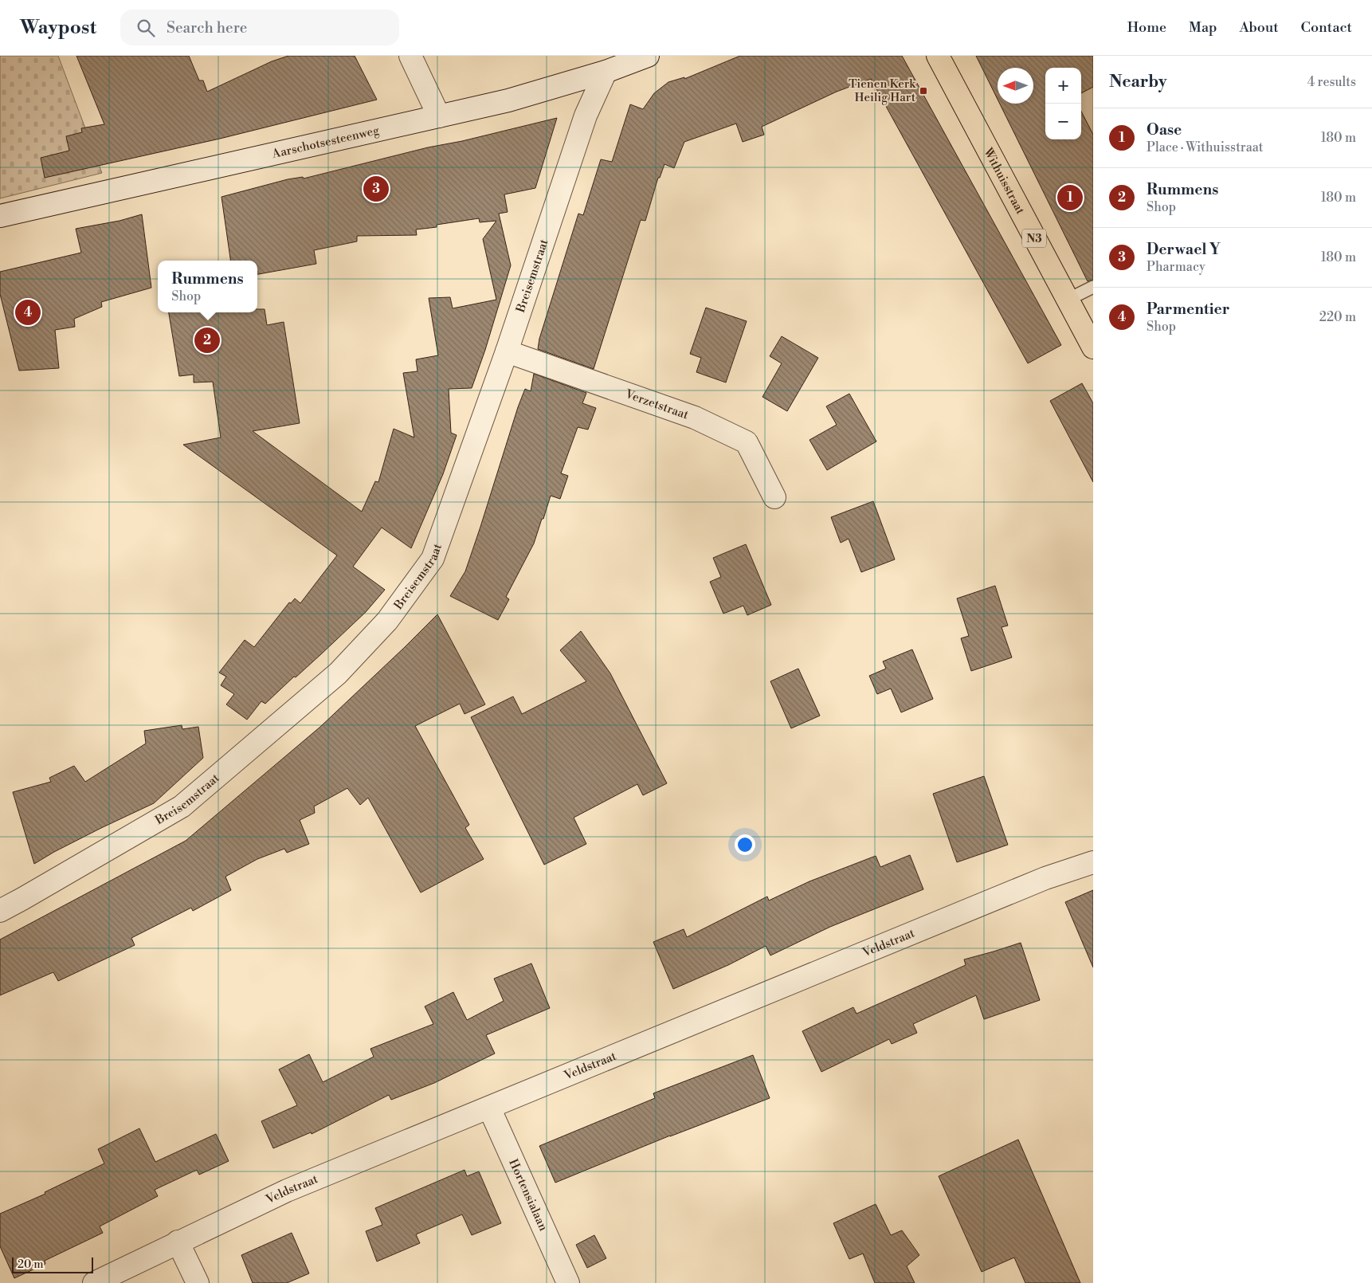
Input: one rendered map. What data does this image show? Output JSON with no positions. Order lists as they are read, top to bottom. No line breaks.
{"streets":{"main road":["Withuisstraat","N3"],"street":["Aarschotsesteenweg","Breisemstraat","Verzetstraat","Veldstraat","Hortensialaan"]},"crossings":[["Aarschotsesteenweg","Breisemstraat"],["Breisemstraat","Verzetstraat"],["Veldstraat","Hortensialaan"]],"places":{"transit":["Tienen Kerk Heilig Hart"]},"scale_bar":"20 m","north":"left","page":{"header":"Waypost","search":"Search here","nav":["Home","Map","About","Contact"],"heading":["Nearby","4 results"],"map_buttons":["+","−"],"list":[{"mark":"1","name":"Oase","note":"Place · Withuisstraat","value":"180 m"},{"mark":"2","name":"Rummens","note":"Shop","value":"180 m"},{"mark":"3","name":"Derwael Y","note":"Pharmacy","value":"180 m"},{"mark":"4","name":"Parmentier","note":"Shop","value":"220 m"}],"pins":["3","1","4","2"],"popup":["Rummens","Shop"],"scale":"20 m"}}
